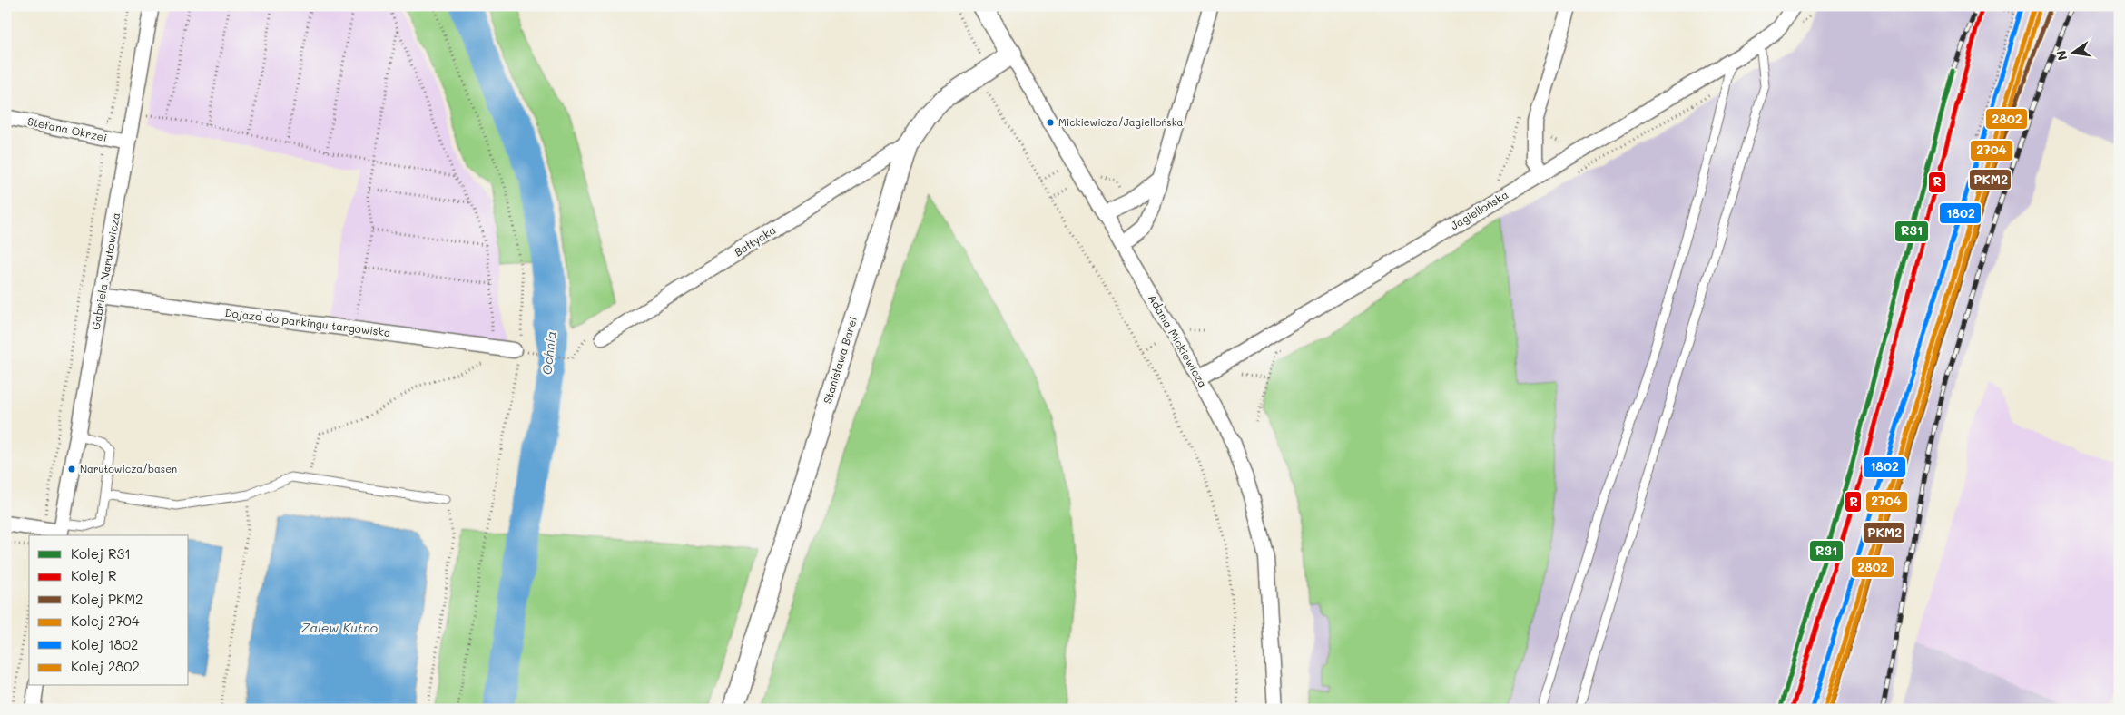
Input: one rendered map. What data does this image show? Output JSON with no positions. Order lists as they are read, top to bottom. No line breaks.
{"streets":{"street":["Stefana Okrzei","Jagiellońska","Bałtycka","Gabriela Narutowicza","Dojazd do parkingu targowiska","Adama Mickiewicza","Stanisława Barei"]},"crossings":[["Stefana Okrzei","Gabriela Narutowicza"],["Jagiellońska","Adama Mickiewicza"],["Bałtycka","Stanisława Barei"],["Gabriela Narutowicza","Dojazd do parkingu targowiska"],["Adama Mickiewicza","Stanisława Barei"]],"water":["Ochnia","Zalew Kutno"],"places":["Mickiewicza/Jagiellońska","Narutowicza/basen"],"lines":["rail line R","rail line PKM2","rail line 1802","rail line 2704","rail line 2802","rail line R31"],"legend":["Kolej R31","Kolej R","Kolej PKM2","Kolej 2704","Kolej 1802","Kolej 2802"],"north":"left"}
